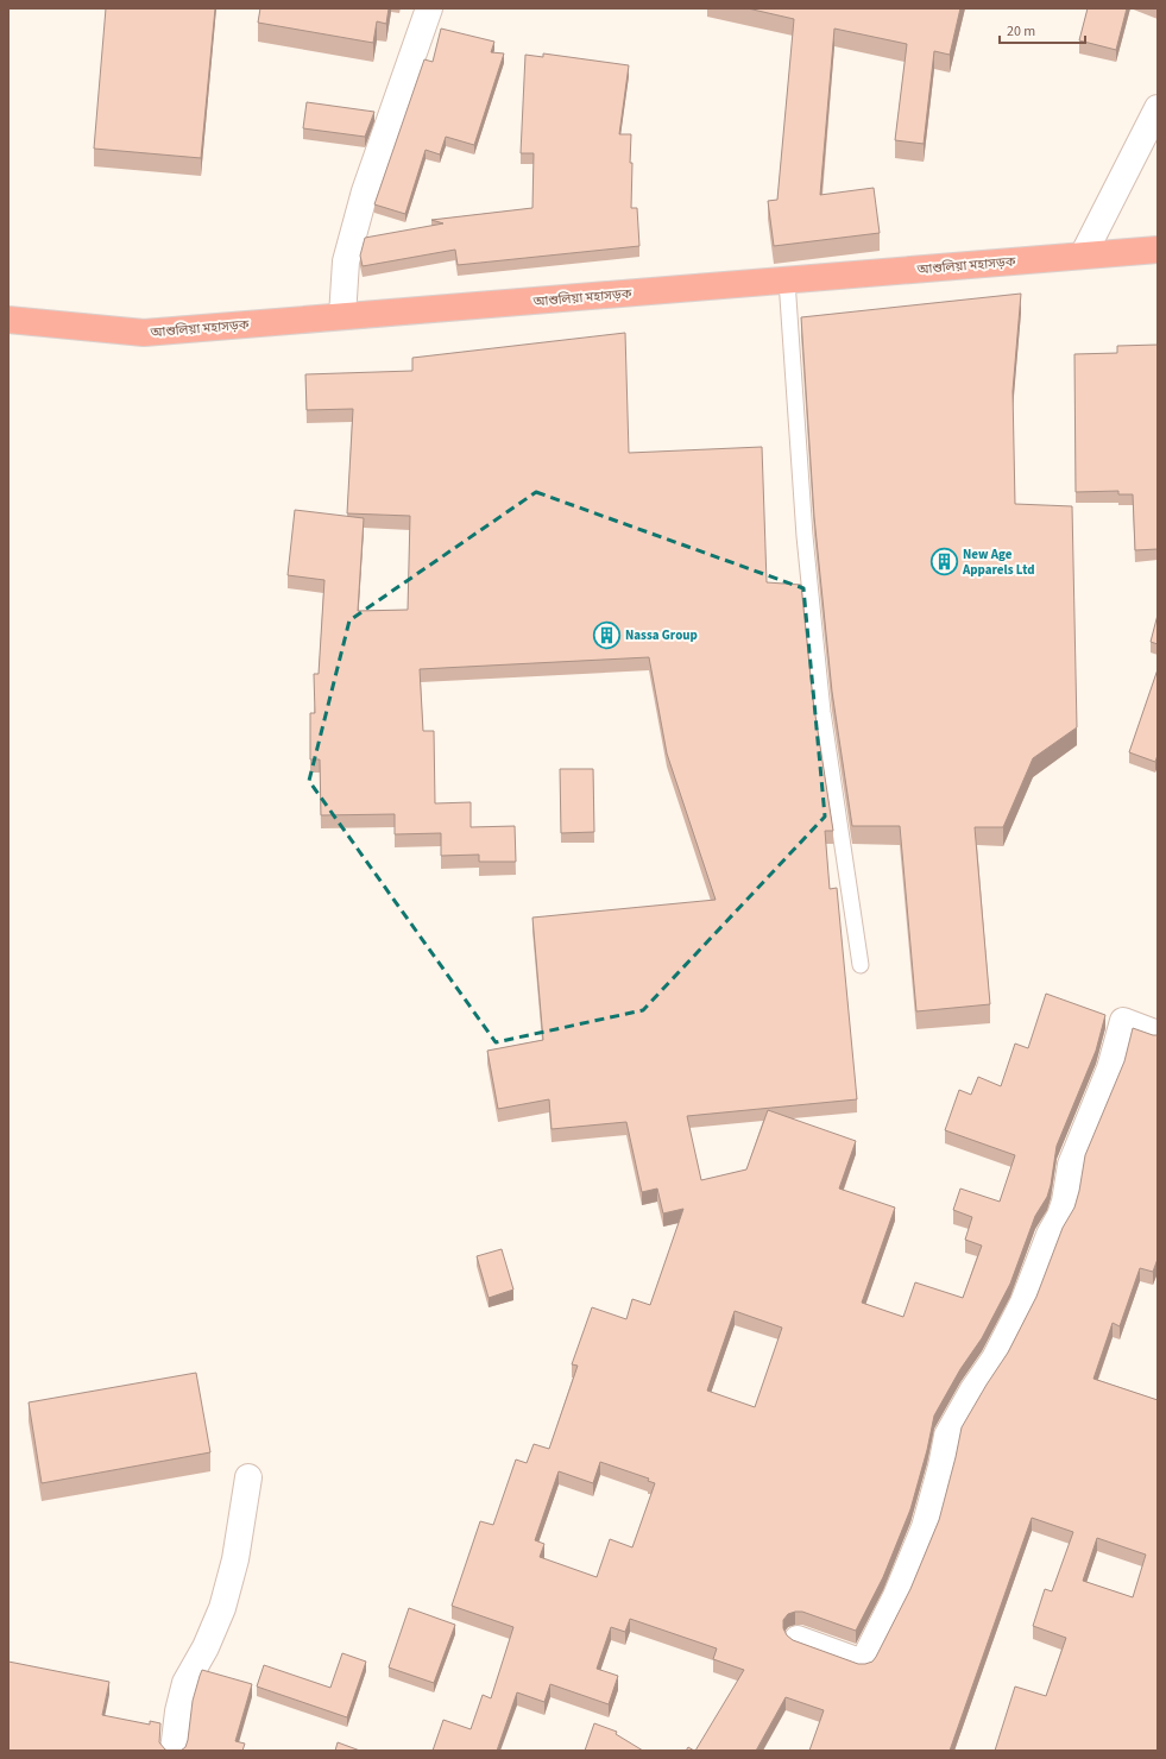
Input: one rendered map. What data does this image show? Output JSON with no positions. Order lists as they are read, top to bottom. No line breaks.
{"streets":{"highway":["আশুলিয়া মহাসড়ক"]},"places":{"building":["New Age Apparels Ltd","Nassa Group"]},"scale_bar":"20 m"}
